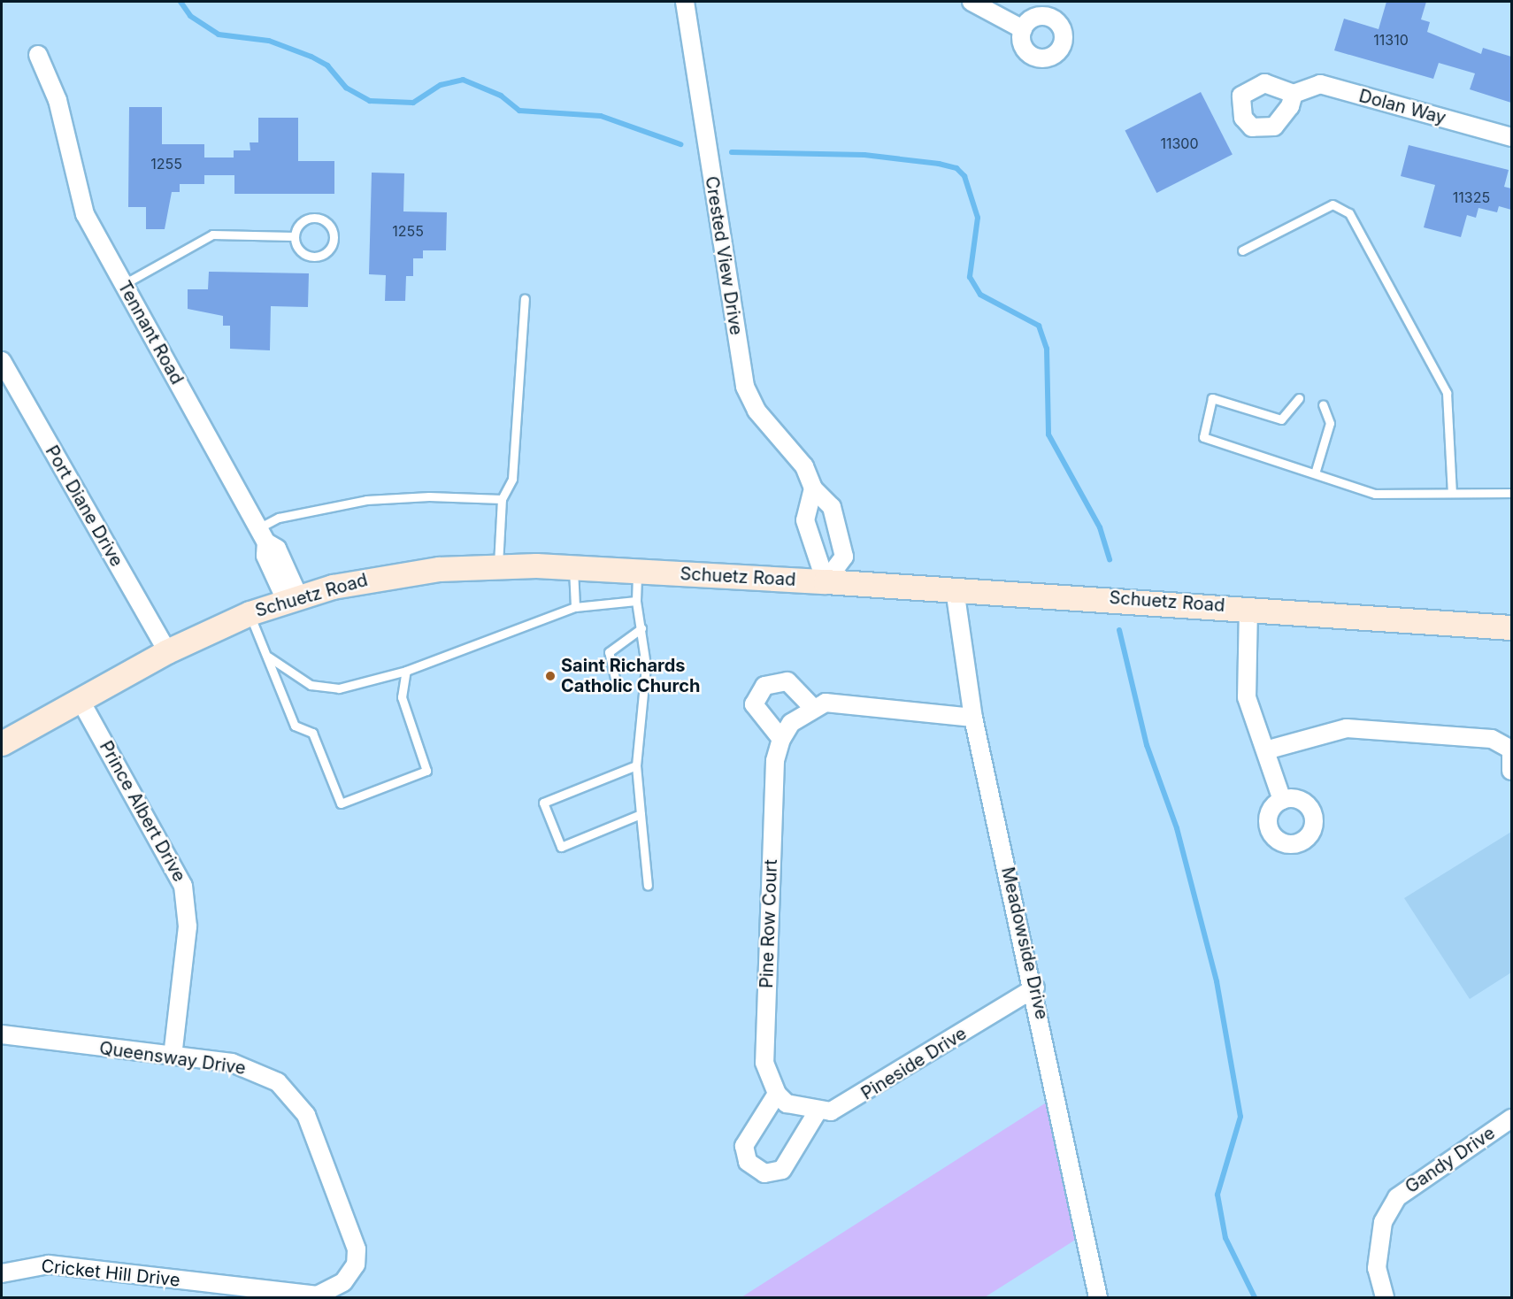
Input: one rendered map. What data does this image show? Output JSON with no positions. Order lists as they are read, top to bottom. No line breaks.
{"streets":{"main road":["Schuetz Road"],"street":["Dolan Way","Crested View Drive","Tennant Road","Port Diane Drive","Prince Albert Drive","Pine Row Court","Meadowside Drive","Queensway Drive","Pineside Drive","Gandy Drive","Cricket Hill Drive"]},"crossings":[["Crested View Drive","Schuetz Road"],["Tennant Road","Schuetz Road"],["Port Diane Drive","Schuetz Road"],["Schuetz Road","Prince Albert Drive"],["Schuetz Road","Meadowside Drive"],["Prince Albert Drive","Queensway Drive"],["Pine Row Court","Meadowside Drive"],["Pine Row Court","Pineside Drive"],["Meadowside Drive","Pineside Drive"],["Queensway Drive","Cricket Hill Drive"]],"places":["Saint Richards Catholic Church"],"house_numbers":["11310","11300","1255","11325","1255"]}
